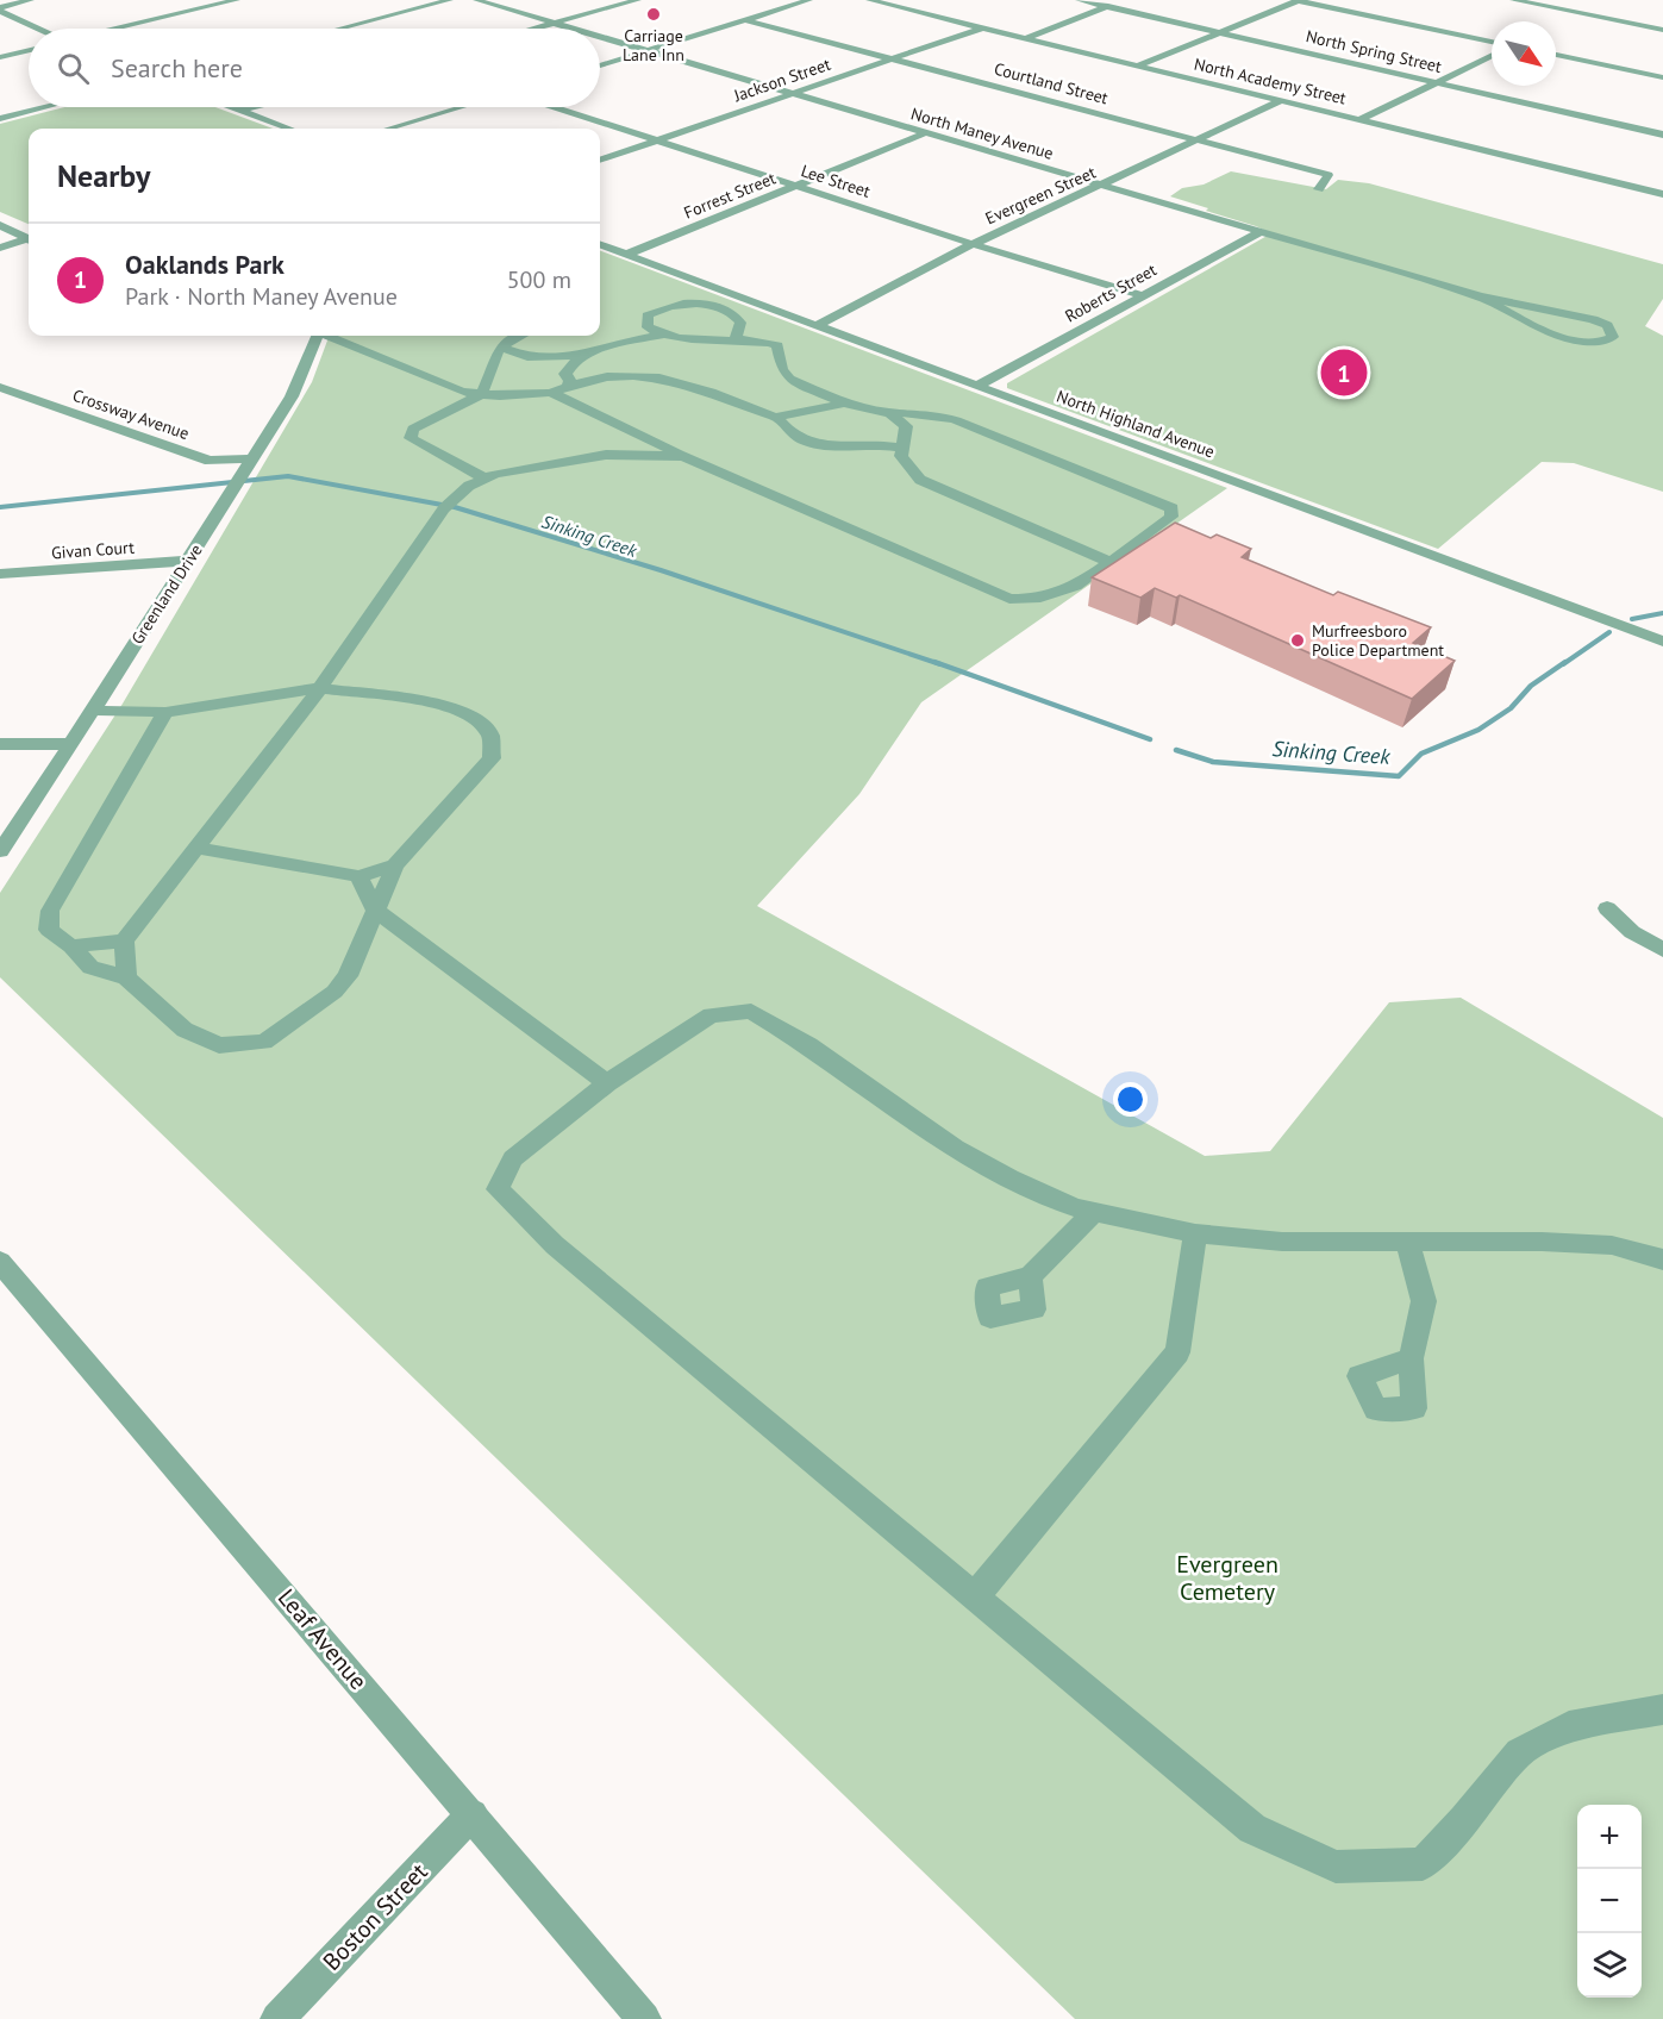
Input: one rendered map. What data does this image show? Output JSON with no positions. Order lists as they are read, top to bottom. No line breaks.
{"streets":{"street":["North Spring Street","Jackson Street","North Academy Street","Courtland Street","North Maney Avenue","Lee Street","Forrest Street","Evergreen Street","Roberts Street","Crossway Avenue","North Highland Avenue","Givan Court","Greenland Drive","Leaf Avenue","Boston Street"]},"crossings":[["Jackson Street","North Academy Street"],["Jackson Street","Courtland Street"],["Jackson Street","North Maney Avenue"],["Jackson Street","Lee Street"],["North Academy Street","Evergreen Street"],["Courtland Street","Evergreen Street"],["North Maney Avenue","Forrest Street"],["North Maney Avenue","Evergreen Street"],["North Maney Avenue","Roberts Street"],["Lee Street","Forrest Street"],["Lee Street","Evergreen Street"],["Lee Street","Roberts Street"],["Forrest Street","North Highland Avenue"],["Evergreen Street","North Highland Avenue"],["Roberts Street","North Highland Avenue"],["Crossway Avenue","Greenland Drive"],["Givan Court","Greenland Drive"],["Leaf Avenue","Boston Street"]],"water":["Sinking Creek"],"parks":["Evergreen Cemetery"],"places":["Carriage Lane Inn","Murfreesboro Police Department"],"north":"bottom right","page":{"search":"Search here","heading":"Nearby","list":[{"mark":"1","name":"Oaklands Park","note":"Park · North Maney Avenue","value":"500 m"}],"pins":"1","map_buttons":["+","−"]}}
